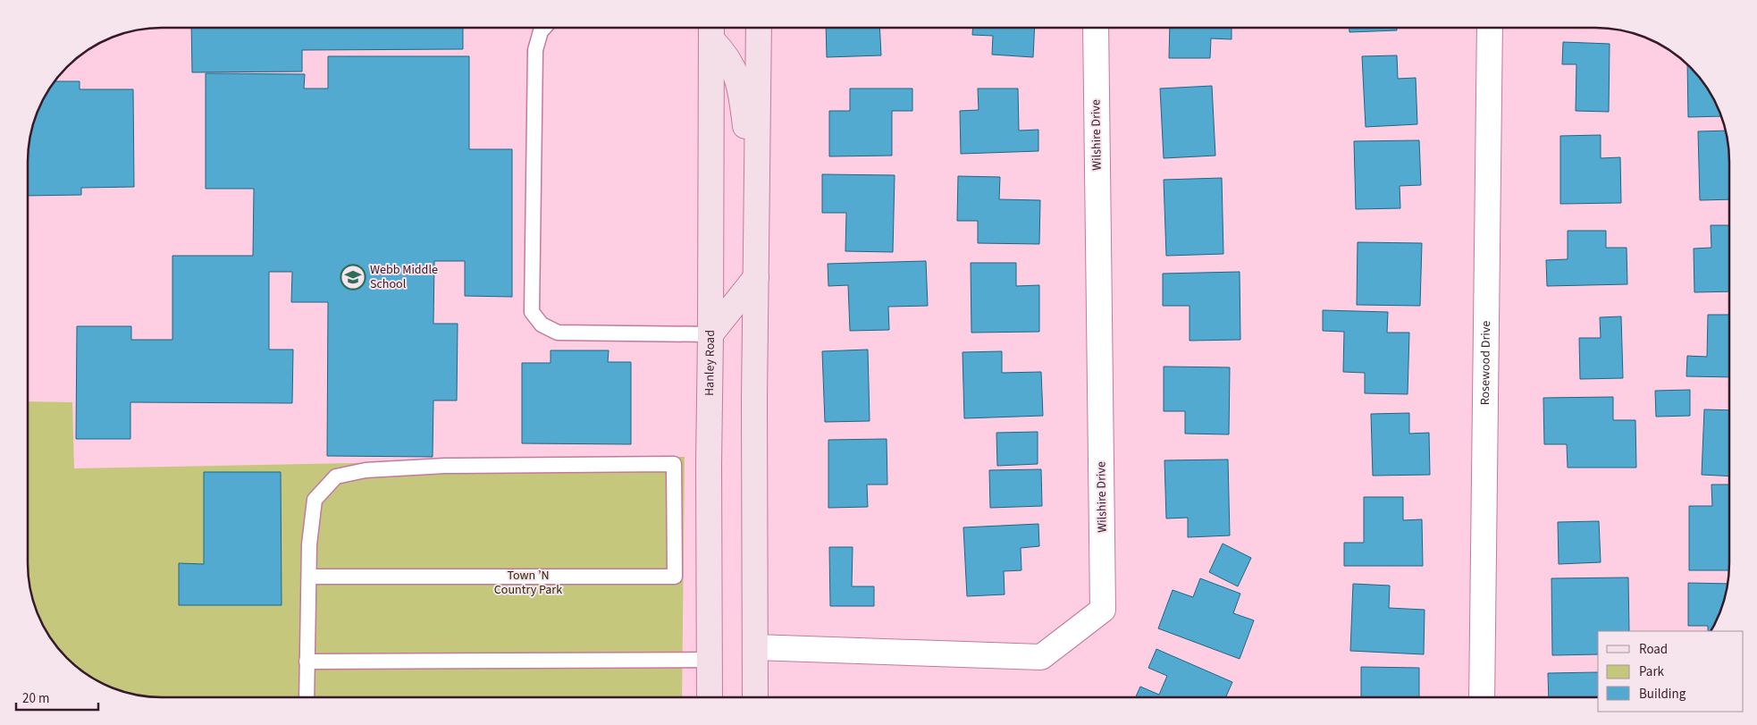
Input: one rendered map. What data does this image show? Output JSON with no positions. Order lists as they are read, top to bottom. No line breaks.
{"streets":{"main road":["Hanley Road"],"street":["Wilshire Drive","Rosewood Drive"]},"parks":["Town ’N Country Park"],"places":{"school or university":["Webb Middle School"]},"legend":["Road","Park","Building"],"scale_bar":"20 m"}
